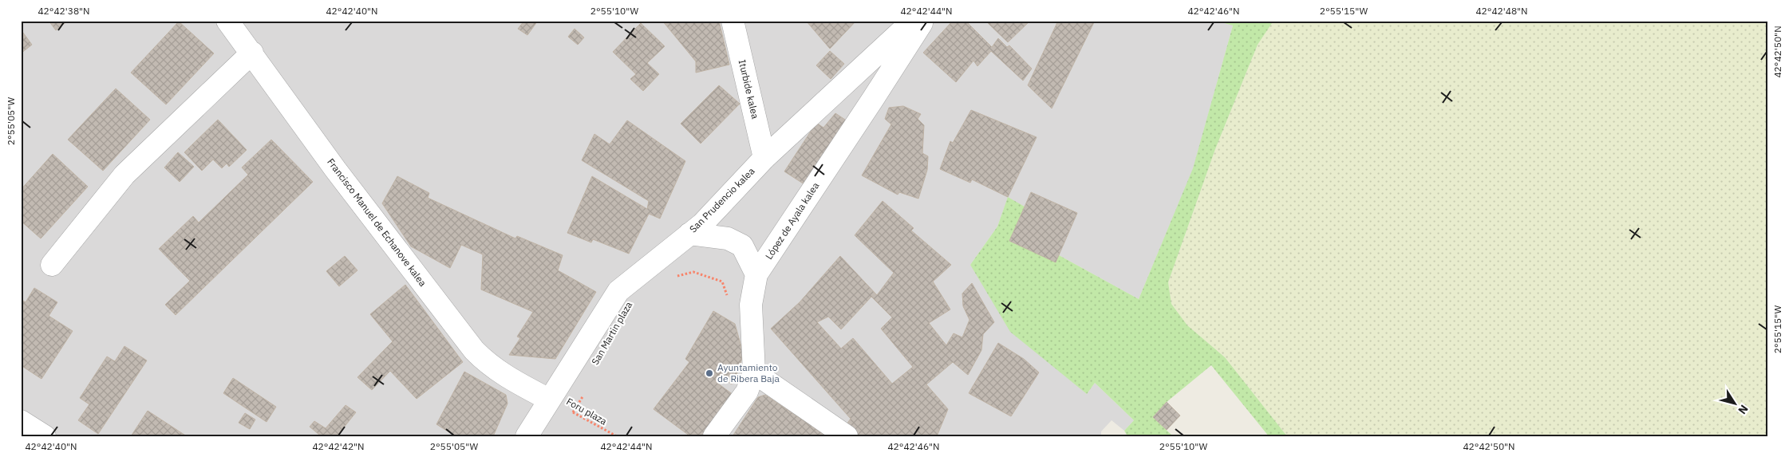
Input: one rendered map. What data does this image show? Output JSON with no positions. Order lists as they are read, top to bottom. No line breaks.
{"streets":{"street":["Iturbide kalea","San Prudencio kalea","López de Ayala kalea","Francisco Manuel de Echanove kalea"],"path":["Foru plaza"]},"crossings":[["Iturbide kalea","San Prudencio kalea"],["San Prudencio kalea","Francisco Manuel de Echanove kalea"],["San Prudencio kalea","Foru plaza"],["Francisco Manuel de Echanove kalea","Foru plaza"]],"places":["Ayuntamiento de Ribera Baja"],"north":"bottom right","coordinates":["42°42'38\"N","42°42'40\"N","2°55'10\"W","42°42'44\"N","42°42'46\"N","2°55'15\"W","42°42'48\"N","42°42'50\"N","2°55'05\"W","42°42'42\"N"]}
